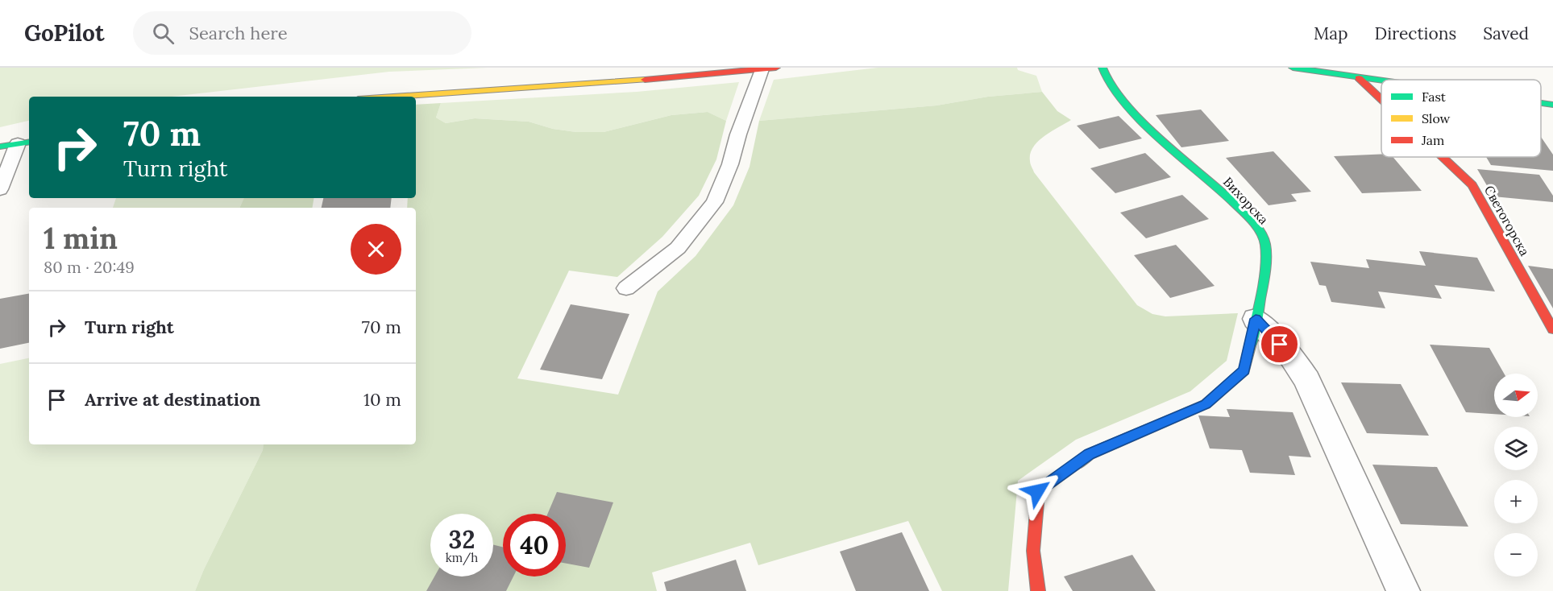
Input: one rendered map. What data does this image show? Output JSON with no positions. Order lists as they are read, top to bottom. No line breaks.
{"streets":{"street":["Вихорска","Светогорска"]},"legend":["Fast","Slow","Jam"],"north":"right","page":{"header":"GoPilot","search":"Search here","nav":["Map","Directions","Saved"],"turn":["70 m","Turn right"],"heading":["1 min","80 m · 20:49"],"list":[{"name":"Turn right","value":"70 m"},{"name":"Arrive at destination","value":"10 m"}],"map_buttons":["+","−"],"speed":"32 km/h","limit":"40"}}
